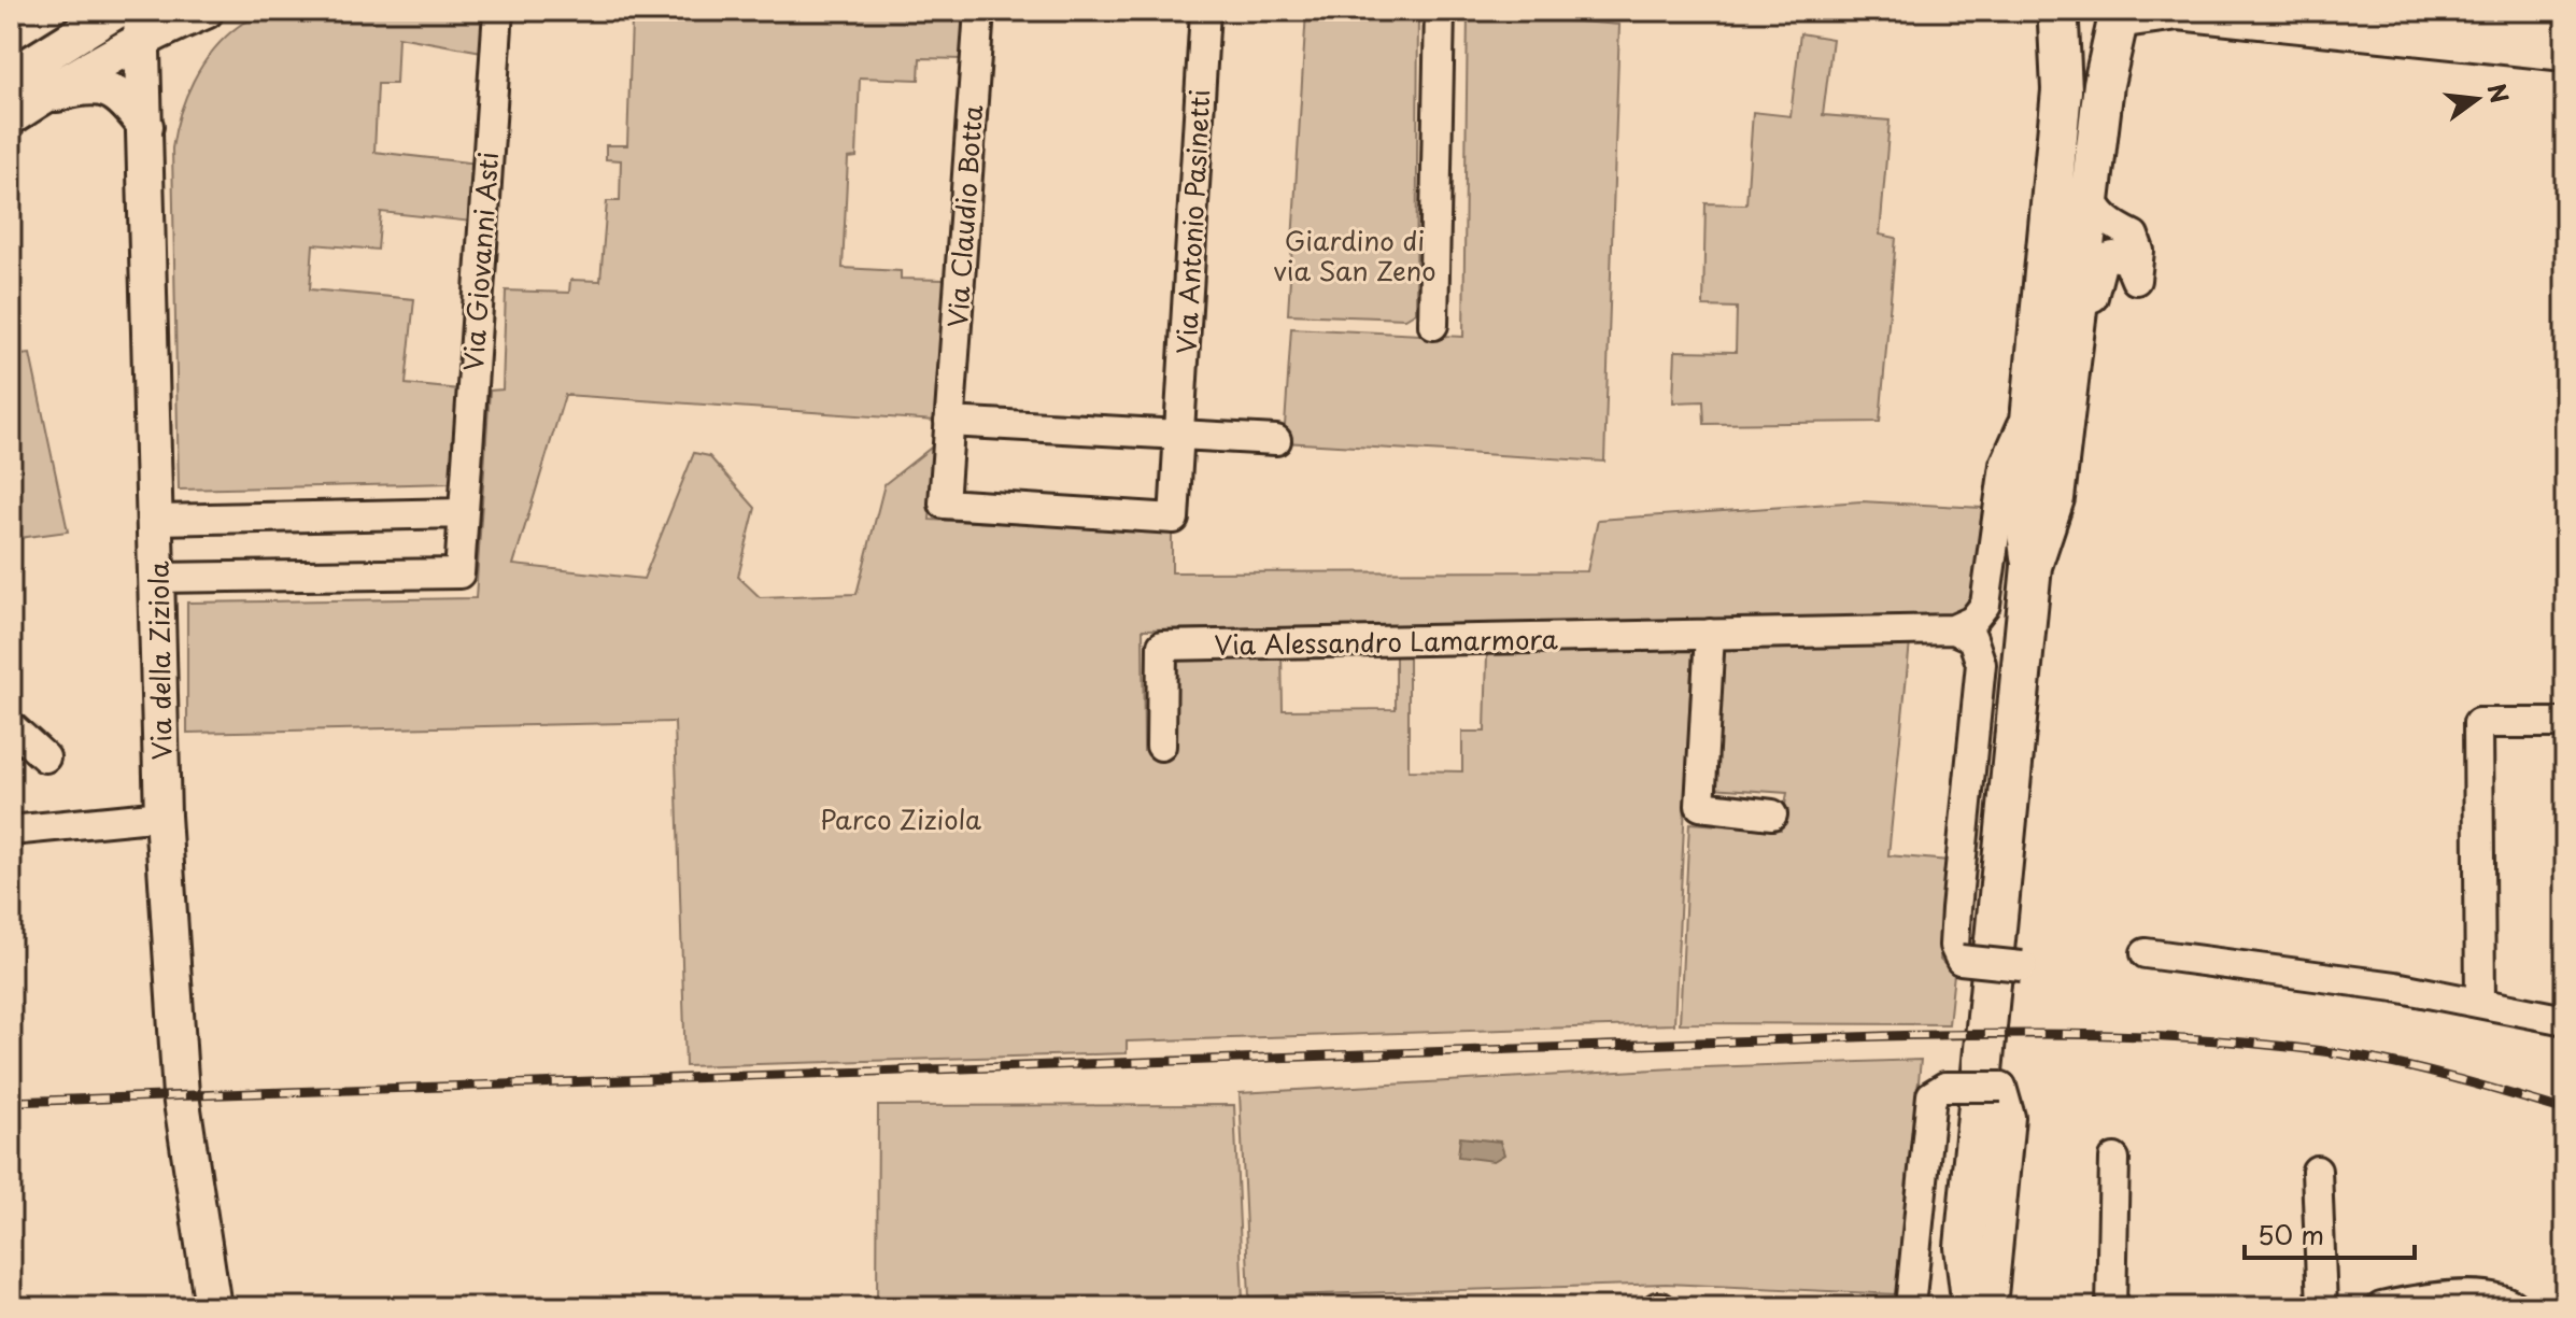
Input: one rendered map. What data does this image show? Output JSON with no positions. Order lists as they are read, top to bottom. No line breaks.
{"streets":{"street":["Via Claudio Botta","Via Antonio Pasinetti","Via Giovanni Asti","Via Alessandro Lamarmora","Via della Ziziola"]},"crossings":[["Via Claudio Botta","Via Antonio Pasinetti"],["Via Giovanni Asti","Via della Ziziola"]],"parks":["Giardino di via San Zeno","Parco Ziziola"],"scale_bar":"50 m","north":"right"}
